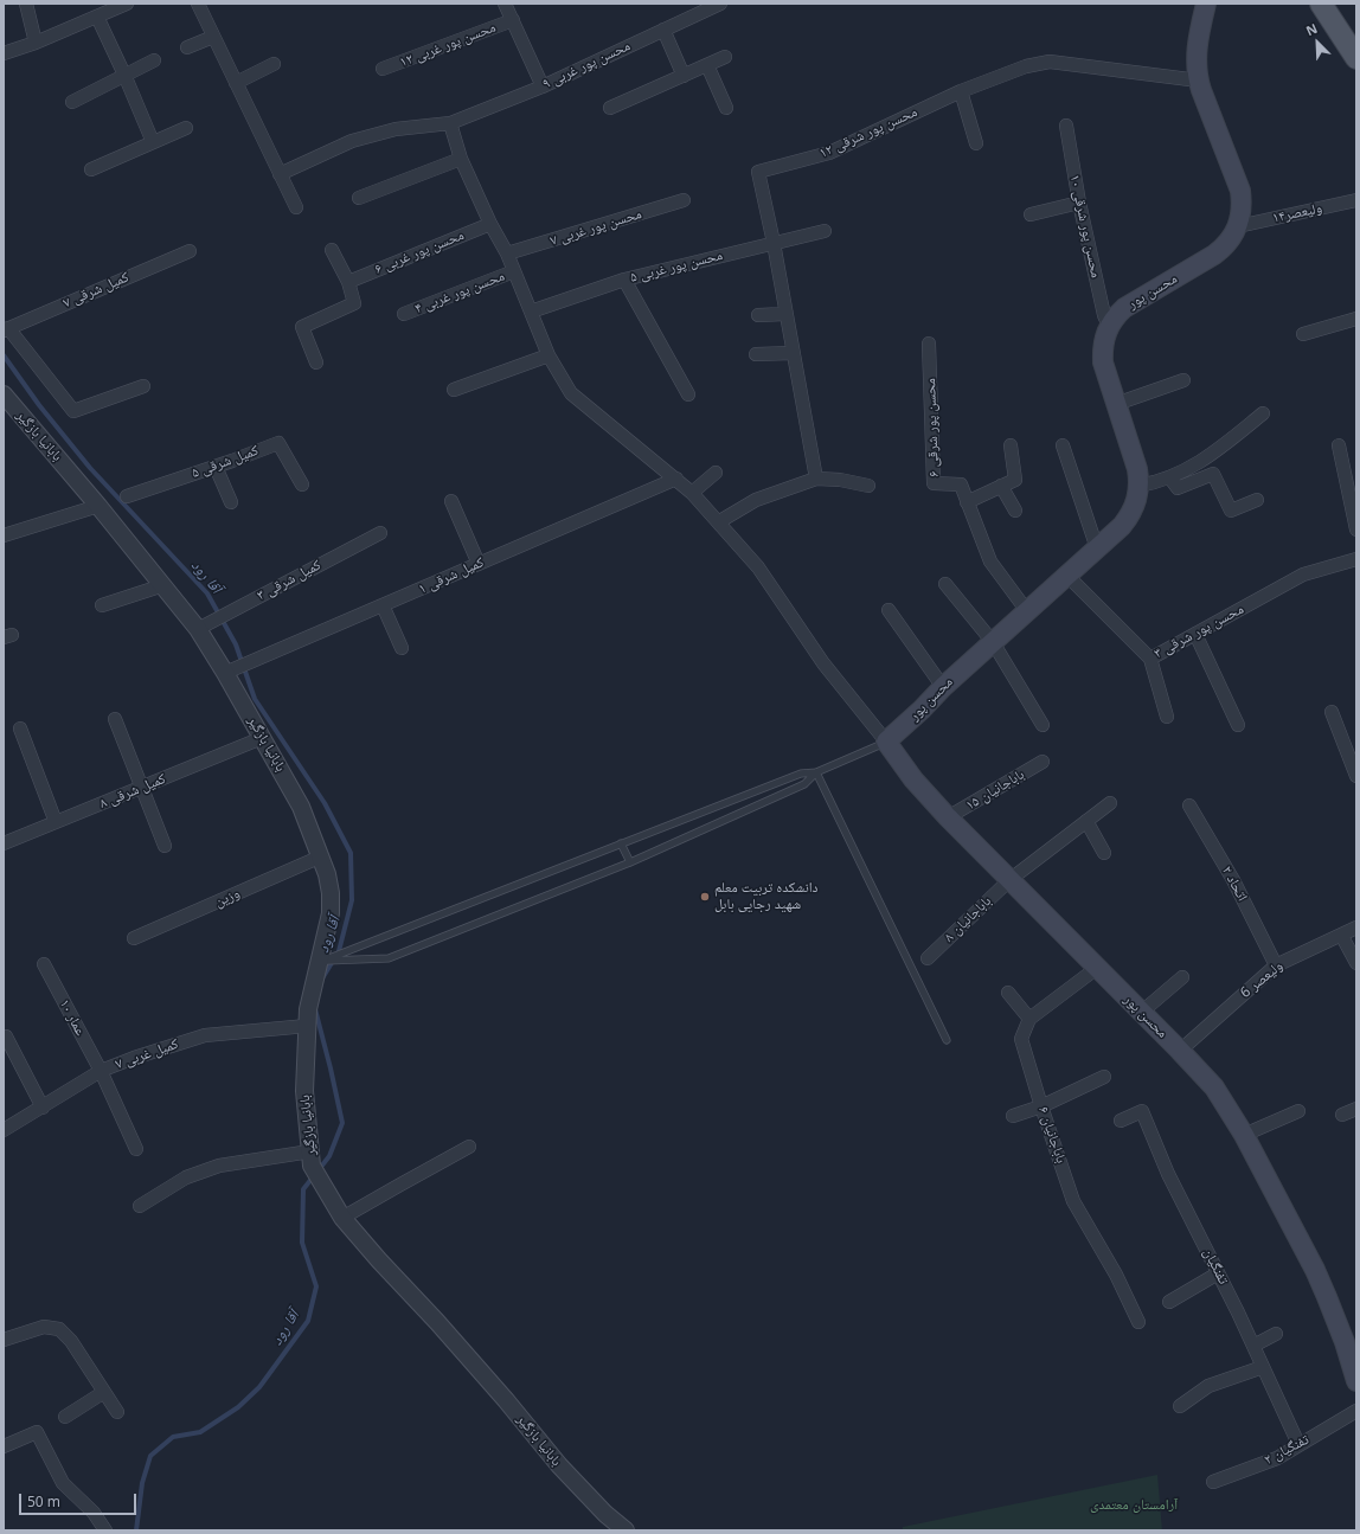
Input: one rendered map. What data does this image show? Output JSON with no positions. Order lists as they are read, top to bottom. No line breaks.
{"streets":{"main road":["محسن پور"],"street":["محسن پور غربی ۱۲","محسن پور غربی ۹","محسن پور شرقی ۱۲","ولیعصر۱۴","محسن پور شرقی ۱۰","محسن پور غربی ۷","محسن پور غربی ۶","محسن پور غربی ۵","کمیل شرقی ۷","محسن پور غربی ۴","محسن پور شرقی ۶","بابانیا بازگیر","کمیل شرقی ۵","کمیل شرقی ۱","کمیل شرقی ۳","محسن پور شرقی ۳","باباجانیان ۱۵","کمیل شرقی ۸","اتحاد ۲","وزین","باباجانیان ۸","ولیعصر 6","عمار ۱۰","کمیل غربی ۷","باباجانیان ۶","تفنگیان","تفنگیان ۲"]},"crossings":[["محسن پور شرقی ۱۲","محسن پور غربی ۵"],["محسن پور شرقی ۱۲","محسن پور"],["ولیعصر۱۴","محسن پور"],["محسن پور شرقی ۱۰","محسن پور"],["محسن پور","محسن پور شرقی ۶"],["محسن پور","محسن پور شرقی ۳"],["محسن پور","باباجانیان ۱۵"],["محسن پور","باباجانیان ۸"],["محسن پور","ولیعصر 6"],["بابانیا بازگیر","کمیل شرقی ۱"],["بابانیا بازگیر","کمیل شرقی ۳"],["بابانیا بازگیر","کمیل شرقی ۸"],["بابانیا بازگیر","وزین"],["بابانیا بازگیر","کمیل غربی ۷"],["اتحاد ۲","ولیعصر 6"],["عمار ۱۰","کمیل غربی ۷"],["تفنگیان","تفنگیان ۲"]],"water":["آقا رود"],"parks":["آرامستان معتمدی"],"places":["دانشکده تربیت معلم شهید رجایی بابل"],"scale_bar":"50 m","north":"top left"}
